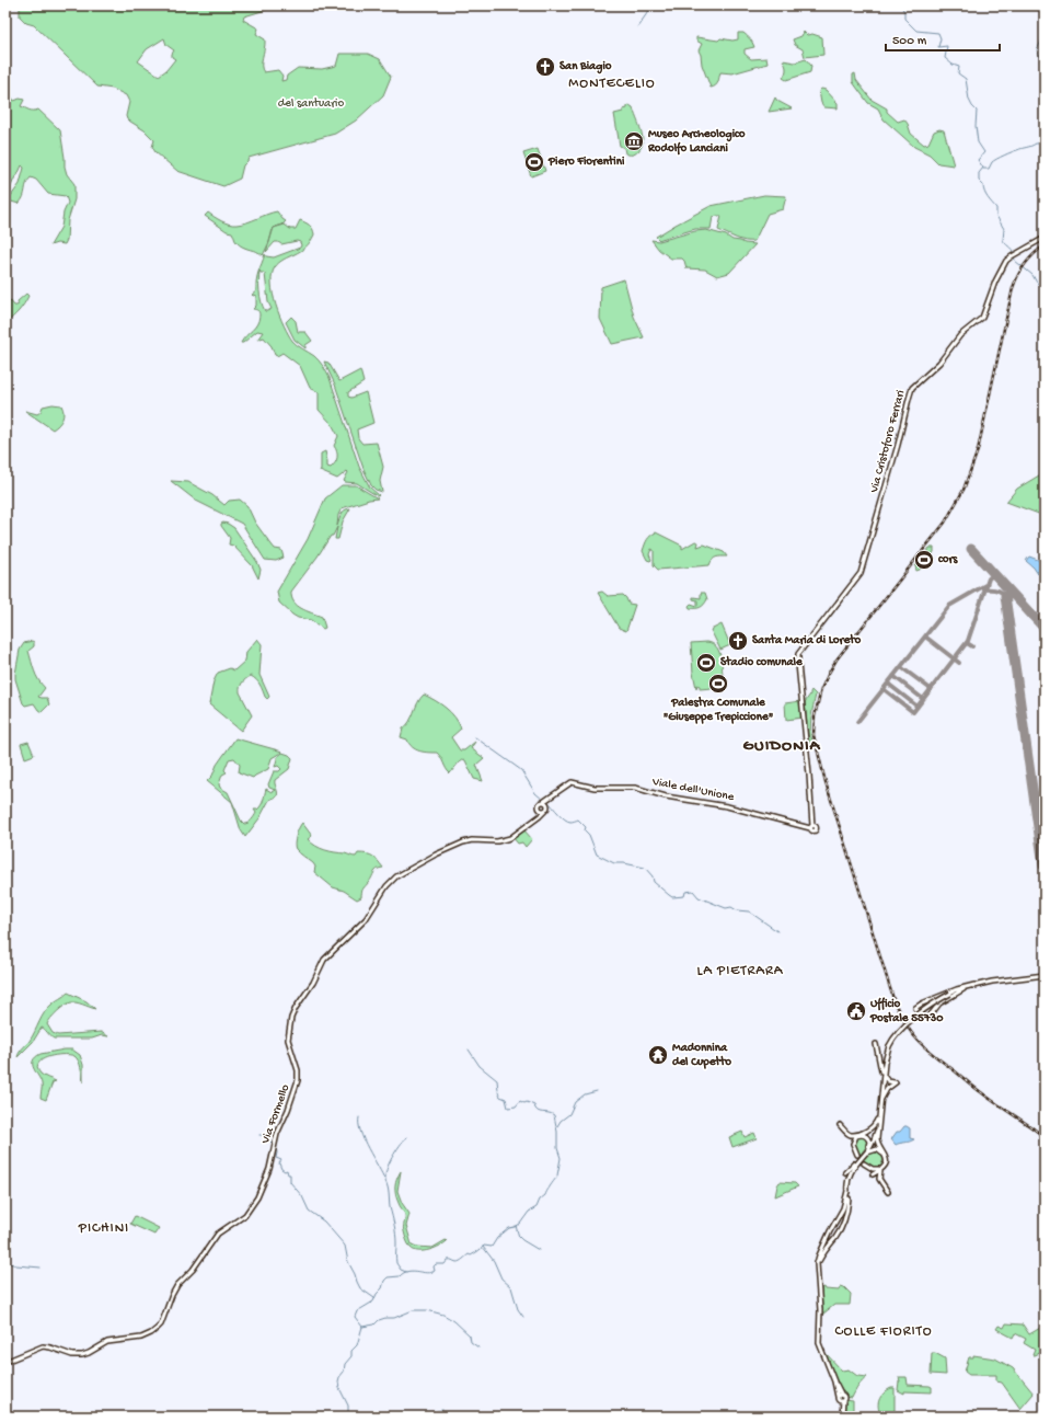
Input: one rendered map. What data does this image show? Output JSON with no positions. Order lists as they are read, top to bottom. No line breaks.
{"streets":{"main road":["Via Cristoforo Ferrari","Viale dell'Unione","Via Formello"]},"crossings":[["Via Cristoforo Ferrari","Viale dell'Unione"]],"districts":["MONTECELIO","GUIDONIA","LA PIETRARA","PICHINI","COLLE FIORITO"],"parks":["del santuario"],"places":{"church":["San Biagio","Santa Maria di Loreto"],"museum":["Museo Archeologico Rodolfo Lanciani"],"sports":["Piero Fiorentini","cors","Stadio comunale","Palestra Comunale \"Giuseppe Trepiccione\""],"public building":["Ufficio Postale 55730"],"temple":["Madonnina del Cupetto"]},"scale_bar":"500 m"}
